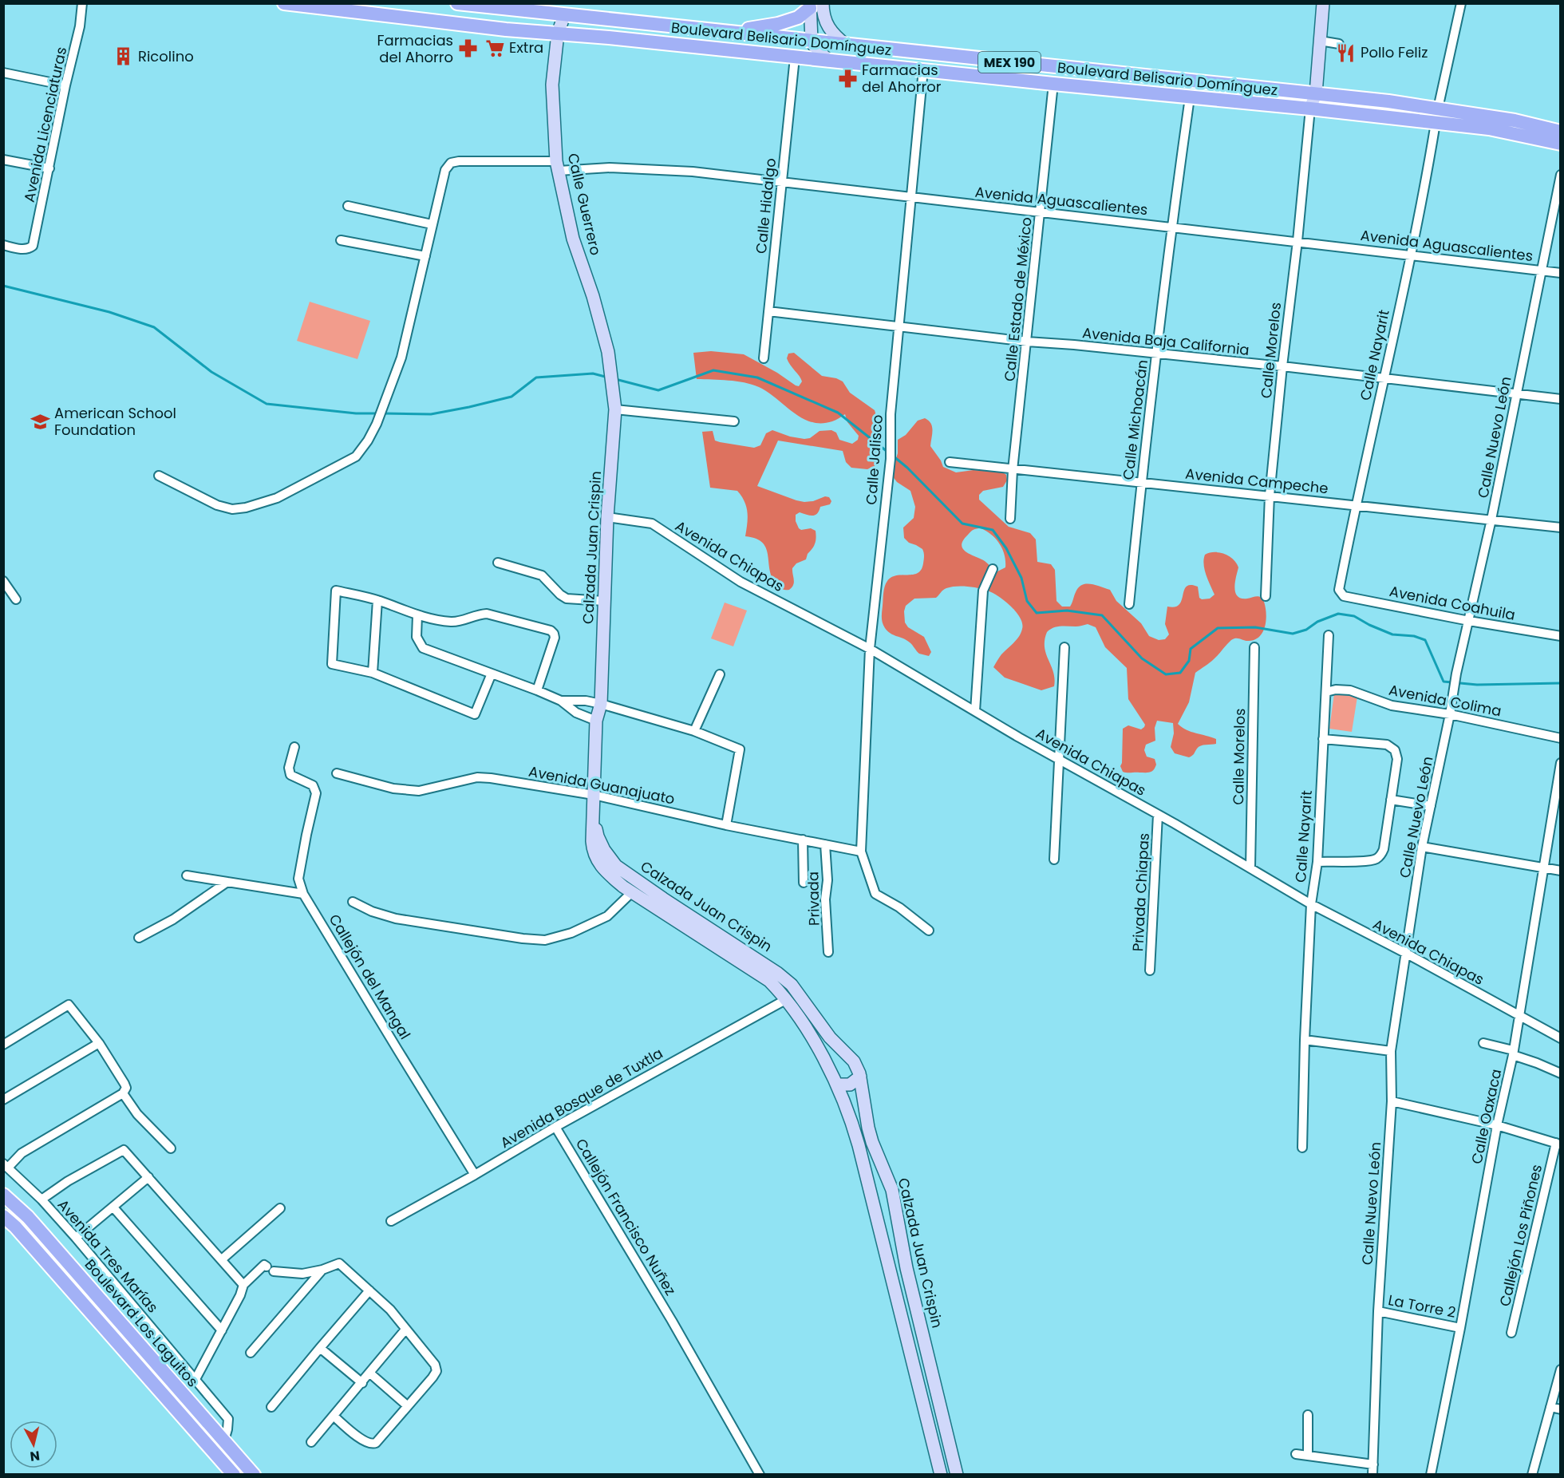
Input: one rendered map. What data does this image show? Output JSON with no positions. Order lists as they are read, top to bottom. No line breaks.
{"streets":{"main road":["Boulevard Belisario Domínguez","MEX 190","Calle Guerrero","Calzada Juan Crispin","Boulevard Los Laguitos"],"street":["Avenida Licenciaturas","Avenida Aguascalientes","Calle Hidalgo","Calle Estado de México","Avenida Baja California","Calle Morelos","Calle Nayarit","Calle Michoacán","Calle Nuevo León","Calle Jalisco","Avenida Campeche","Avenida Chiapas","Avenida Coahuila","Avenida Colima","Avenida Guanajuato","Privada Chiapas","Privada","Callejón del Mangal","Avenida Bosque de Tuxtla","Calle Oaxaca","Callejón Francisco Nuñez","Callejón Los Piñones","Avenida Tres Marías","La Torre 2"]},"crossings":[["Boulevard Belisario Domínguez","Calle Guerrero"],["Boulevard Belisario Domínguez","Calle Hidalgo"],["Boulevard Belisario Domínguez","Calle Estado de México"],["Boulevard Belisario Domínguez","Calle Morelos"],["Boulevard Belisario Domínguez","Calle Nayarit"],["Boulevard Belisario Domínguez","Calle Michoacán"],["Boulevard Belisario Domínguez","Calle Jalisco"],["Avenida Aguascalientes","Calle Guerrero"],["Avenida Aguascalientes","Calle Hidalgo"],["Avenida Aguascalientes","Calle Estado de México"],["Avenida Aguascalientes","Calle Morelos"],["Avenida Aguascalientes","Calle Nayarit"],["Avenida Aguascalientes","Calle Michoacán"],["Avenida Aguascalientes","Calle Nuevo León"],["Avenida Aguascalientes","Calle Jalisco"],["Calle Guerrero","Calzada Juan Crispin"],["Calle Hidalgo","Avenida Baja California"],["Calle Estado de México","Avenida Baja California"],["Calle Estado de México","Avenida Campeche"],["Avenida Baja California","Calle Morelos"],["Avenida Baja California","Calle Nayarit"],["Avenida Baja California","Calle Michoacán"],["Avenida Baja California","Calle Nuevo León"],["Avenida Baja California","Calle Jalisco"],["Calle Morelos","Avenida Campeche"],["Calle Morelos","Avenida Chiapas"],["Calle Nayarit","Avenida Campeche"],["Calle Nayarit","Avenida Chiapas"],["Calle Nayarit","Avenida Coahuila"],["Calle Nayarit","Avenida Colima"],["Calle Michoacán","Avenida Campeche"],["Calle Nuevo León","Avenida Campeche"],["Calle Nuevo León","Avenida Chiapas"],["Calle Nuevo León","Avenida Coahuila"],["Calle Nuevo León","Avenida Colima"],["Calle Nuevo León","La Torre 2"],["Calle Jalisco","Avenida Chiapas"],["Calle Jalisco","Avenida Guanajuato"],["Calzada Juan Crispin","Avenida Chiapas"],["Calzada Juan Crispin","Avenida Guanajuato"],["Calzada Juan Crispin","Avenida Bosque de Tuxtla"],["Avenida Chiapas","Privada Chiapas"],["Avenida Chiapas","Calle Oaxaca"],["Avenida Guanajuato","Privada"],["Callejón del Mangal","Avenida Bosque de Tuxtla"],["Avenida Bosque de Tuxtla","Callejón Francisco Nuñez"],["Calle Oaxaca","La Torre 2"],["Avenida Tres Marías","Boulevard Los Laguitos"]],"places":{"supermarket":["Extra"],"pharmacy":["Farmacias del Ahorro","Farmacias del Ahorror"],"restaurant":["Pollo Feliz"],"building":["Ricolino"],"school or university":["American School Foundation"]},"north":"bottom"}
